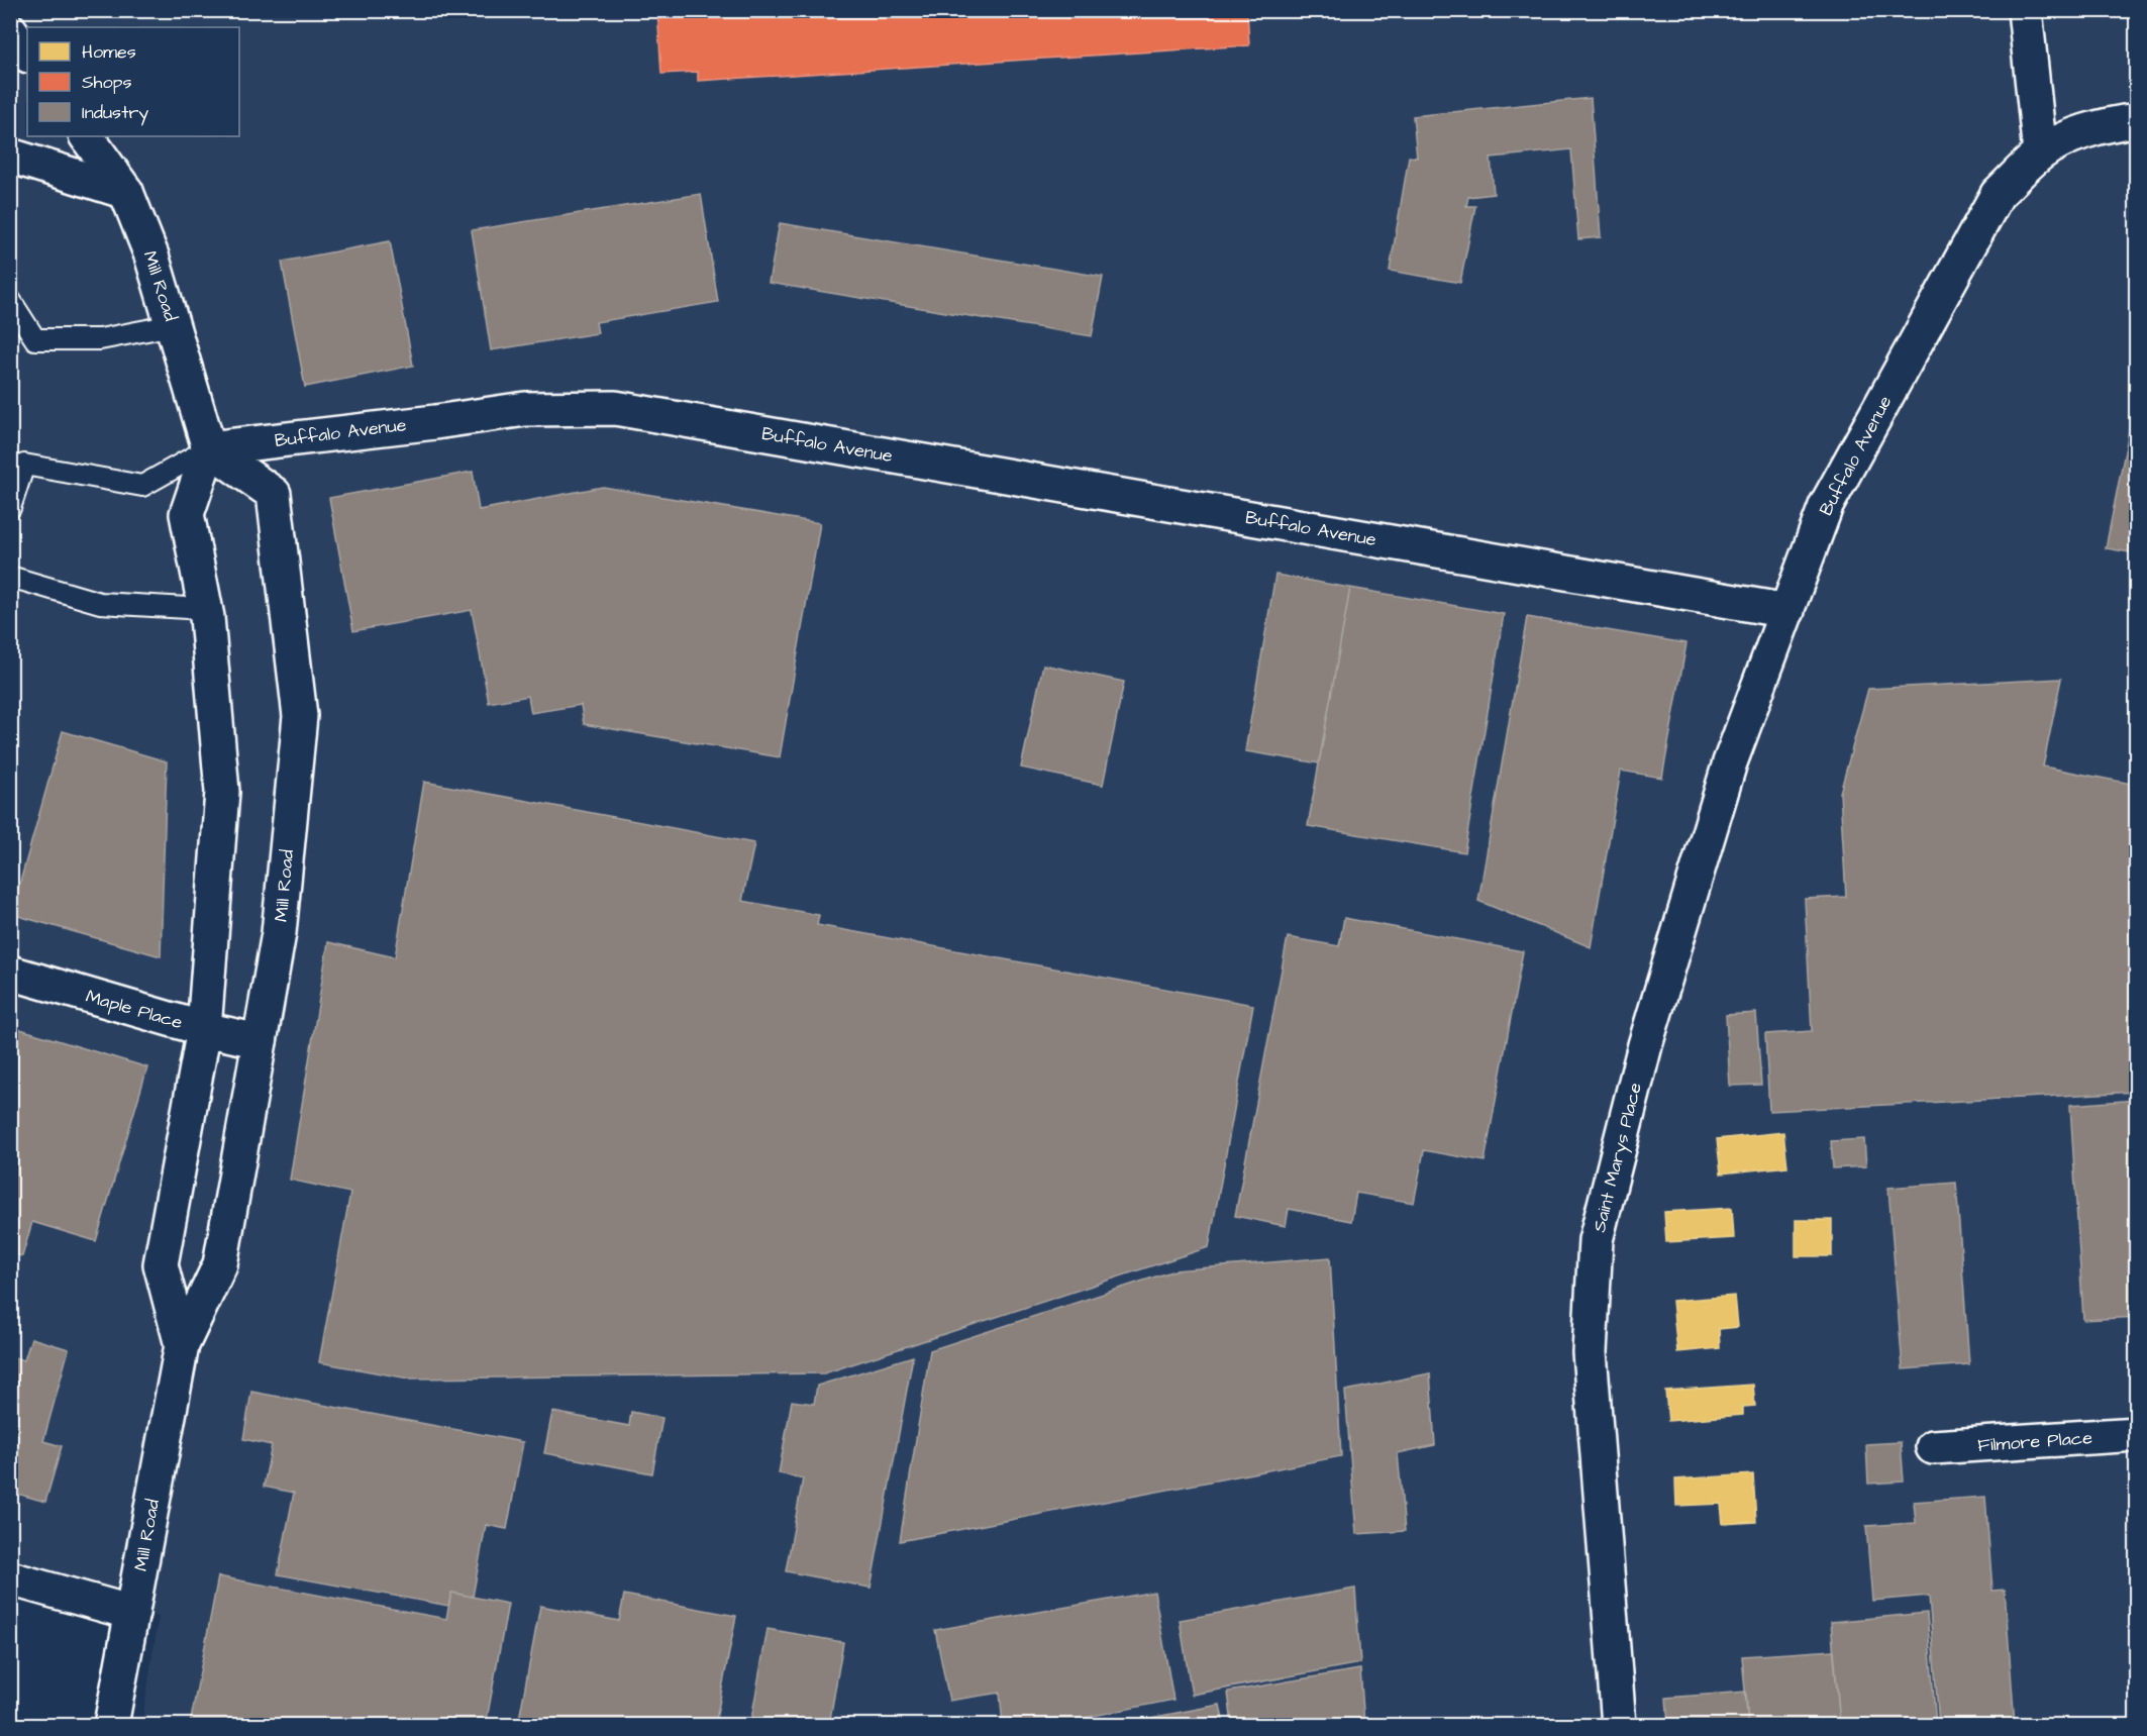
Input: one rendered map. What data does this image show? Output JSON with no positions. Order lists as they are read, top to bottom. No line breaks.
{"streets":{"street":["Mill Road","Buffalo Avenue","Maple Place","Saint Marys Place","Filmore Place"]},"crossings":[["Mill Road","Buffalo Avenue"],["Mill Road","Maple Place"],["Buffalo Avenue","Saint Marys Place"]],"legend":["Homes","Shops","Industry"]}
